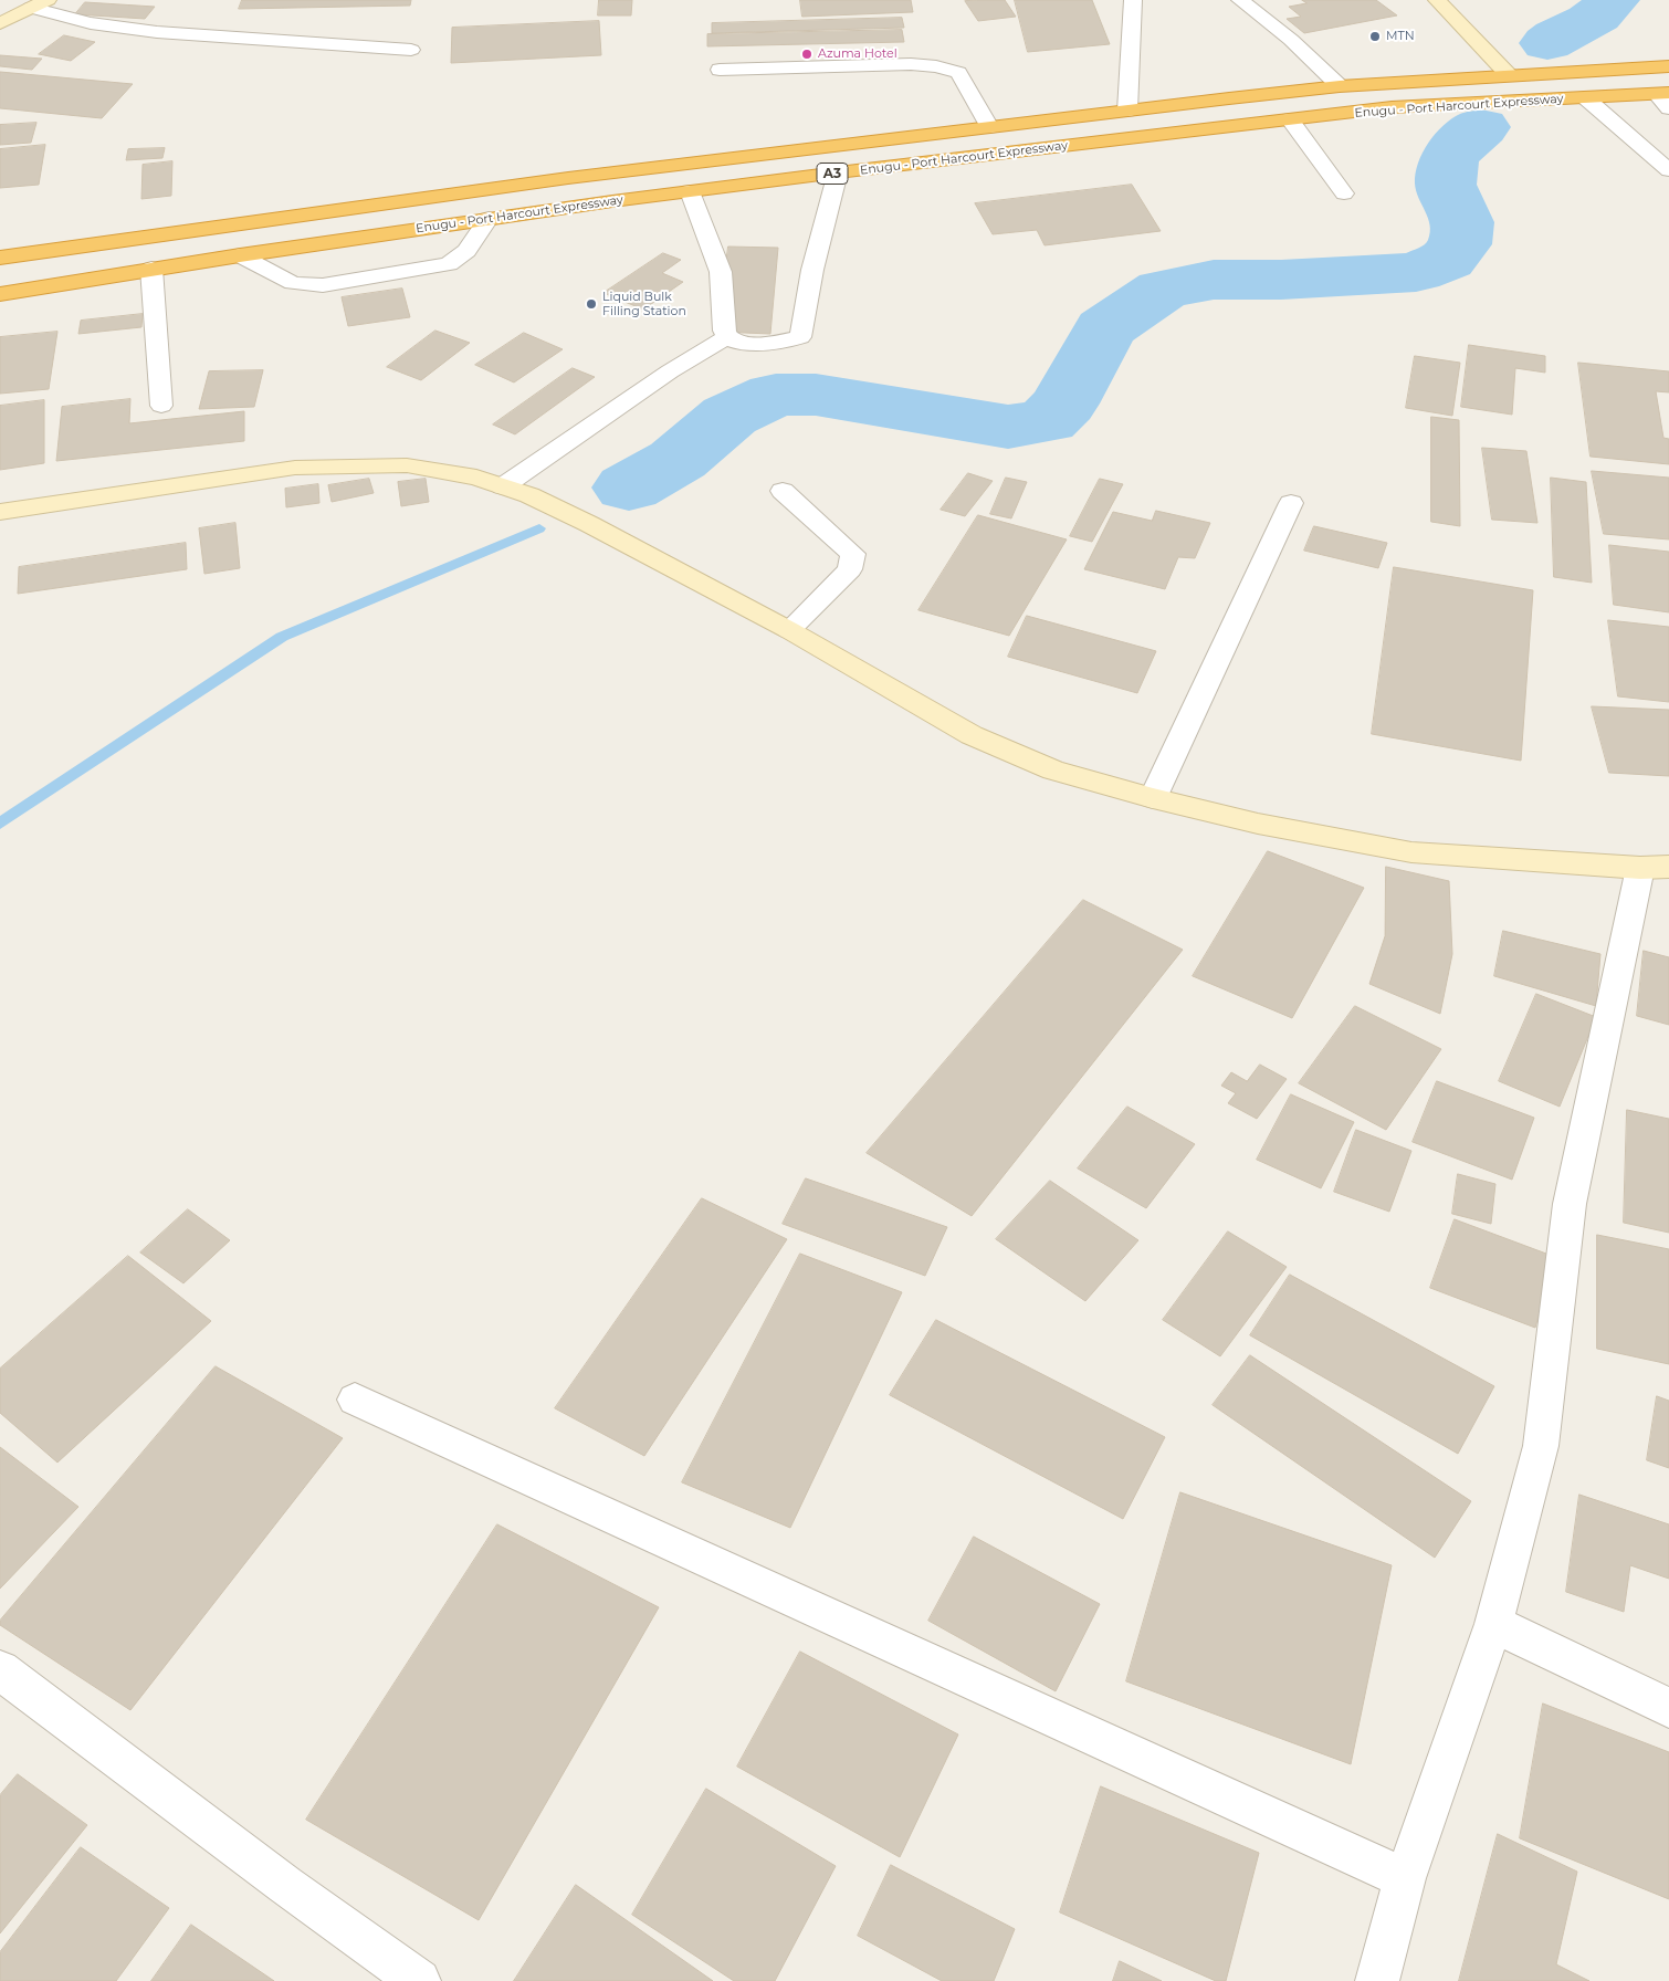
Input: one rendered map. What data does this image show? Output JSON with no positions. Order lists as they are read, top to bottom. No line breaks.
{"streets":{"highway":["Enugu - Port Harcourt Expressway","A3"]},"places":["MTN","Azuma Hotel","Liquid Bulk Filling Station"]}
